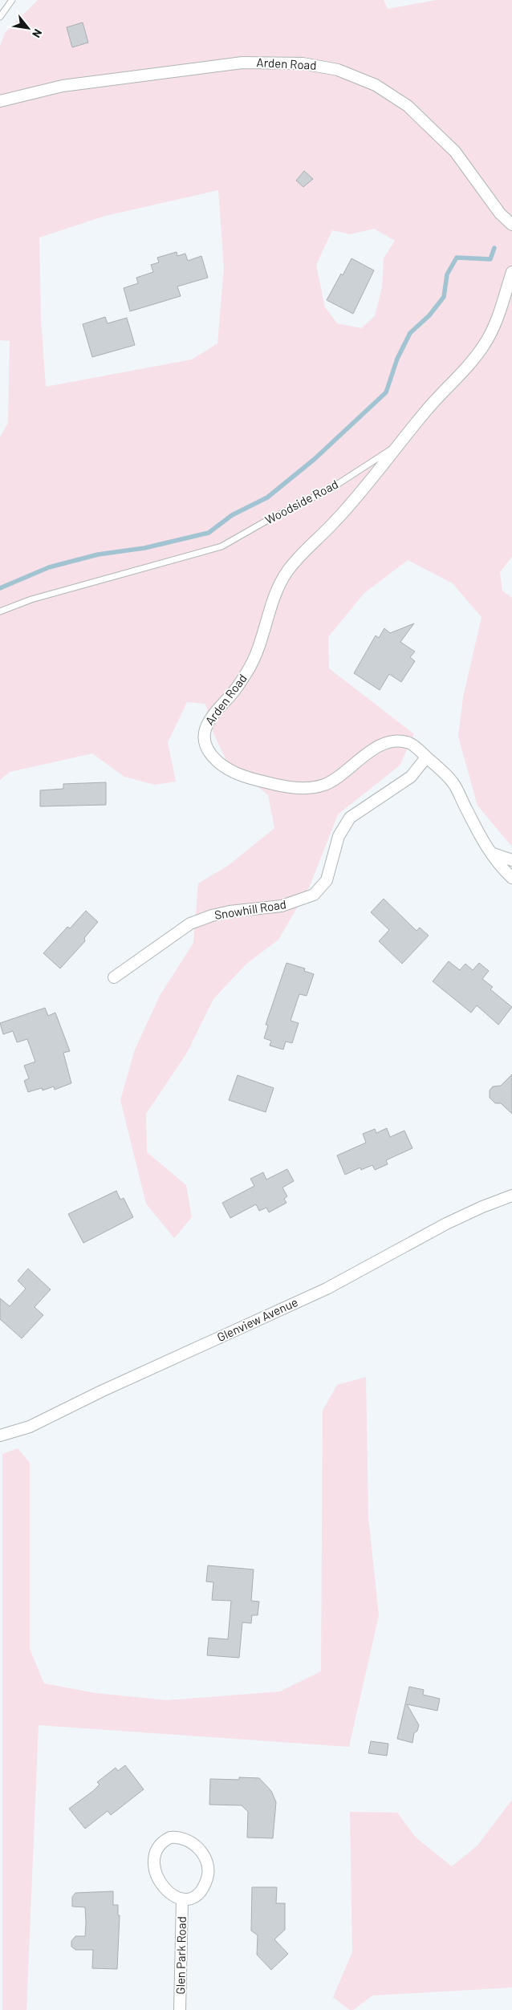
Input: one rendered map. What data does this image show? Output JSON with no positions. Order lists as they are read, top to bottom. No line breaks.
{"streets":{"street":["Arden Road","Woodside Road","Snowhill Road","Glenview Avenue","Glen Park Road"]},"crossings":[["Arden Road","Woodside Road"],["Arden Road","Snowhill Road"]],"north":"bottom right"}
